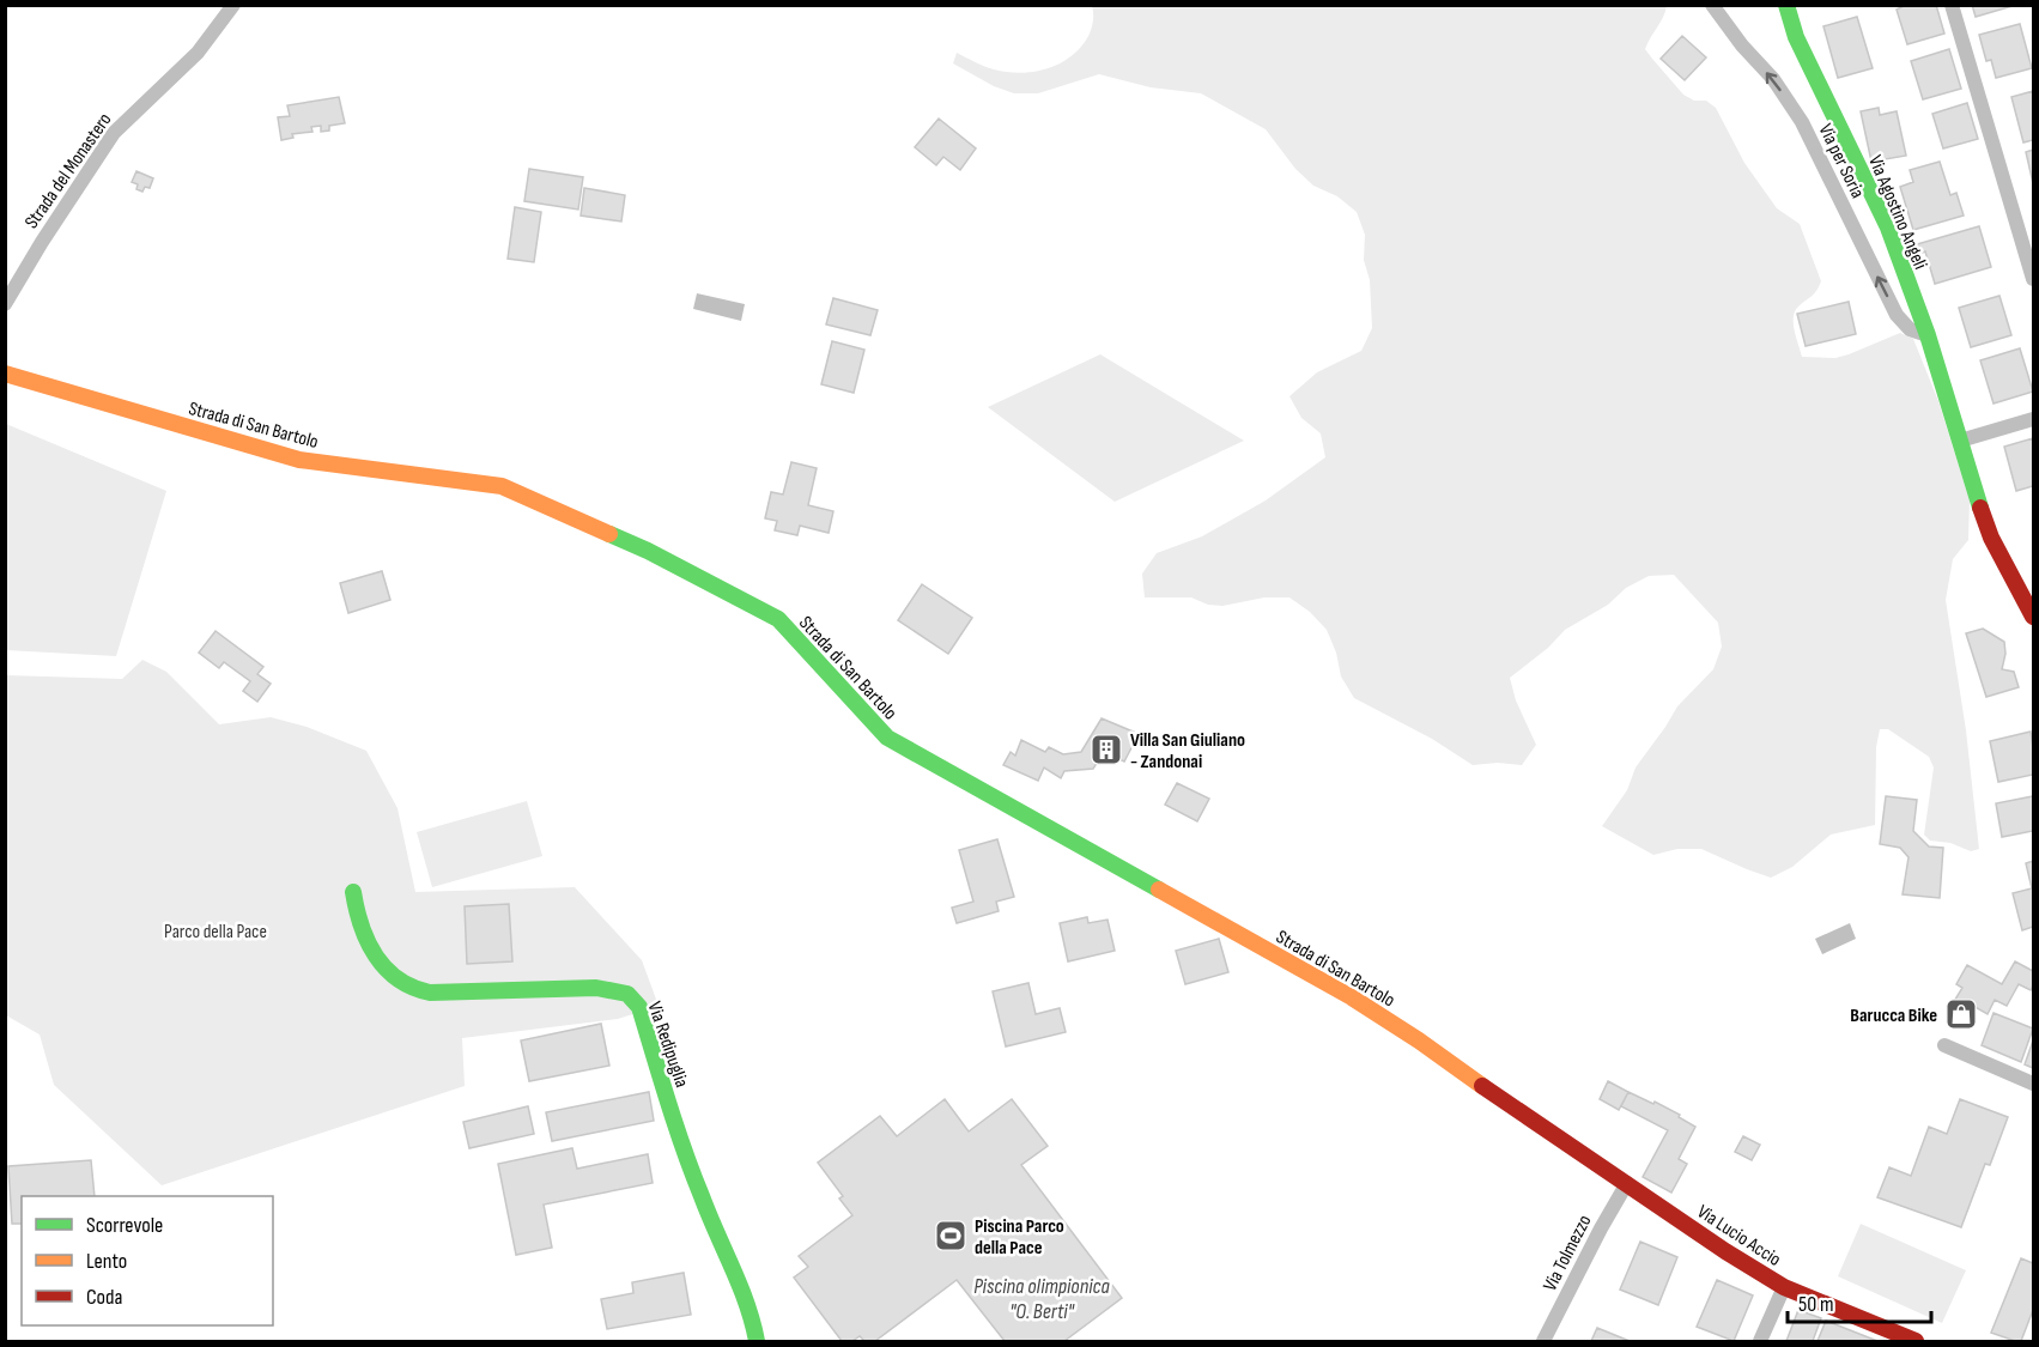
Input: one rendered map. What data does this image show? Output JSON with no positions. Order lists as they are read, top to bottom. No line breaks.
{"streets":{"street":["Via per Soria","Strada del Monastero","Via Agostino Angeli","Strada di San Bartolo","Via Redipuglia","Via Lucio Accio","Via Tolmezzo"]},"crossings":[["Via per Soria","Via Agostino Angeli"],["Strada di San Bartolo","Via Lucio Accio"],["Strada di San Bartolo","Via Tolmezzo"],["Via Lucio Accio","Via Tolmezzo"]],"one_way":["Via per Soria"],"water":["Piscina olimpionica \"O. Berti\""],"parks":["Parco della Pace"],"places":{"building":["Villa San Giuliano - Zandonai"],"shop":["Barucca Bike"],"sports":["Piscina Parco della Pace"]},"legend":["Scorrevole","Lento","Coda"],"scale_bar":"50 m"}
